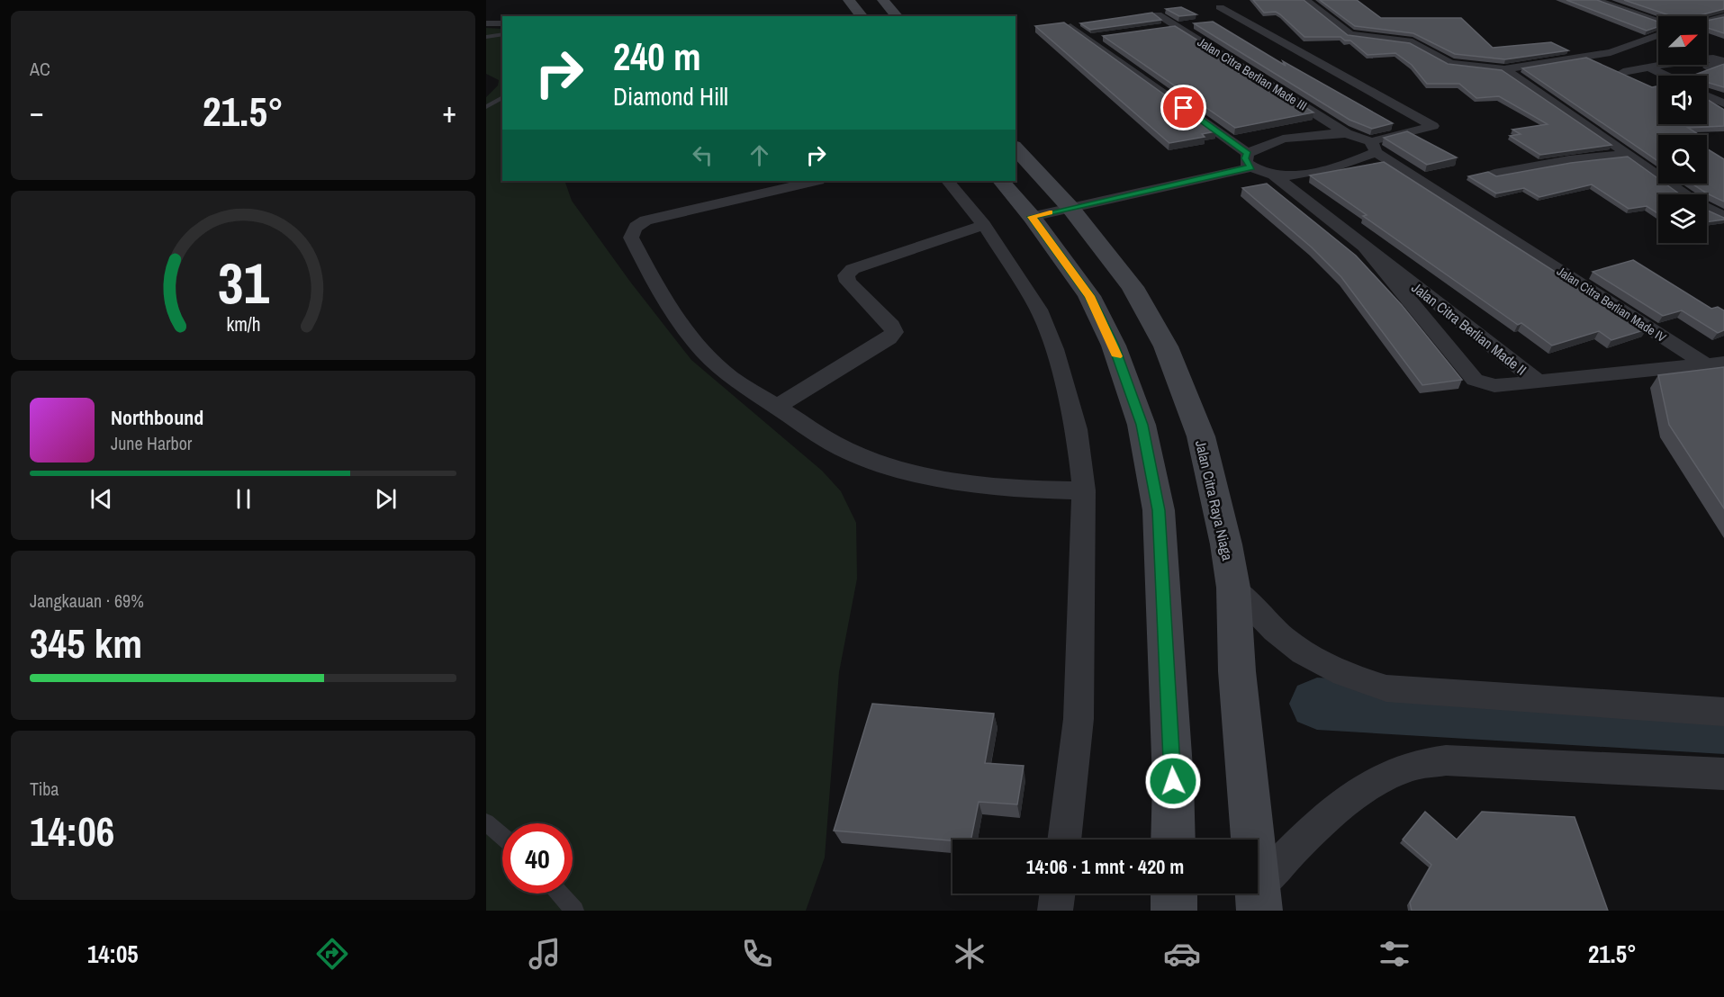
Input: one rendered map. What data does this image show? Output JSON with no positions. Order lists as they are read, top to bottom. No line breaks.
{"streets":{"street":["Jalan Citra Berlian Made III","Jalan Citra Berlian Made IV","Jalan Citra Berlian Made II","Jalan Citra Raya Niaga"]},"crossings":[["Jalan Citra Berlian Made III","Jalan Citra Berlian Made IV"],["Jalan Citra Berlian Made IV","Jalan Citra Berlian Made II"]],"north":"top right","page":{"tile":["AC",["Jangkauan · 69%","345 km"],["Tiba","14:06"]],"turn":["240 m","Diamond Hill"],"heat":["−","21.5°","+"],"song":["Northbound","June Harbor"],"limit":"40","trip":"14:06 · 1 mnt · 420 m","tabs":["14:05","21.5°"],"gauge":["31","km/h"]}}
